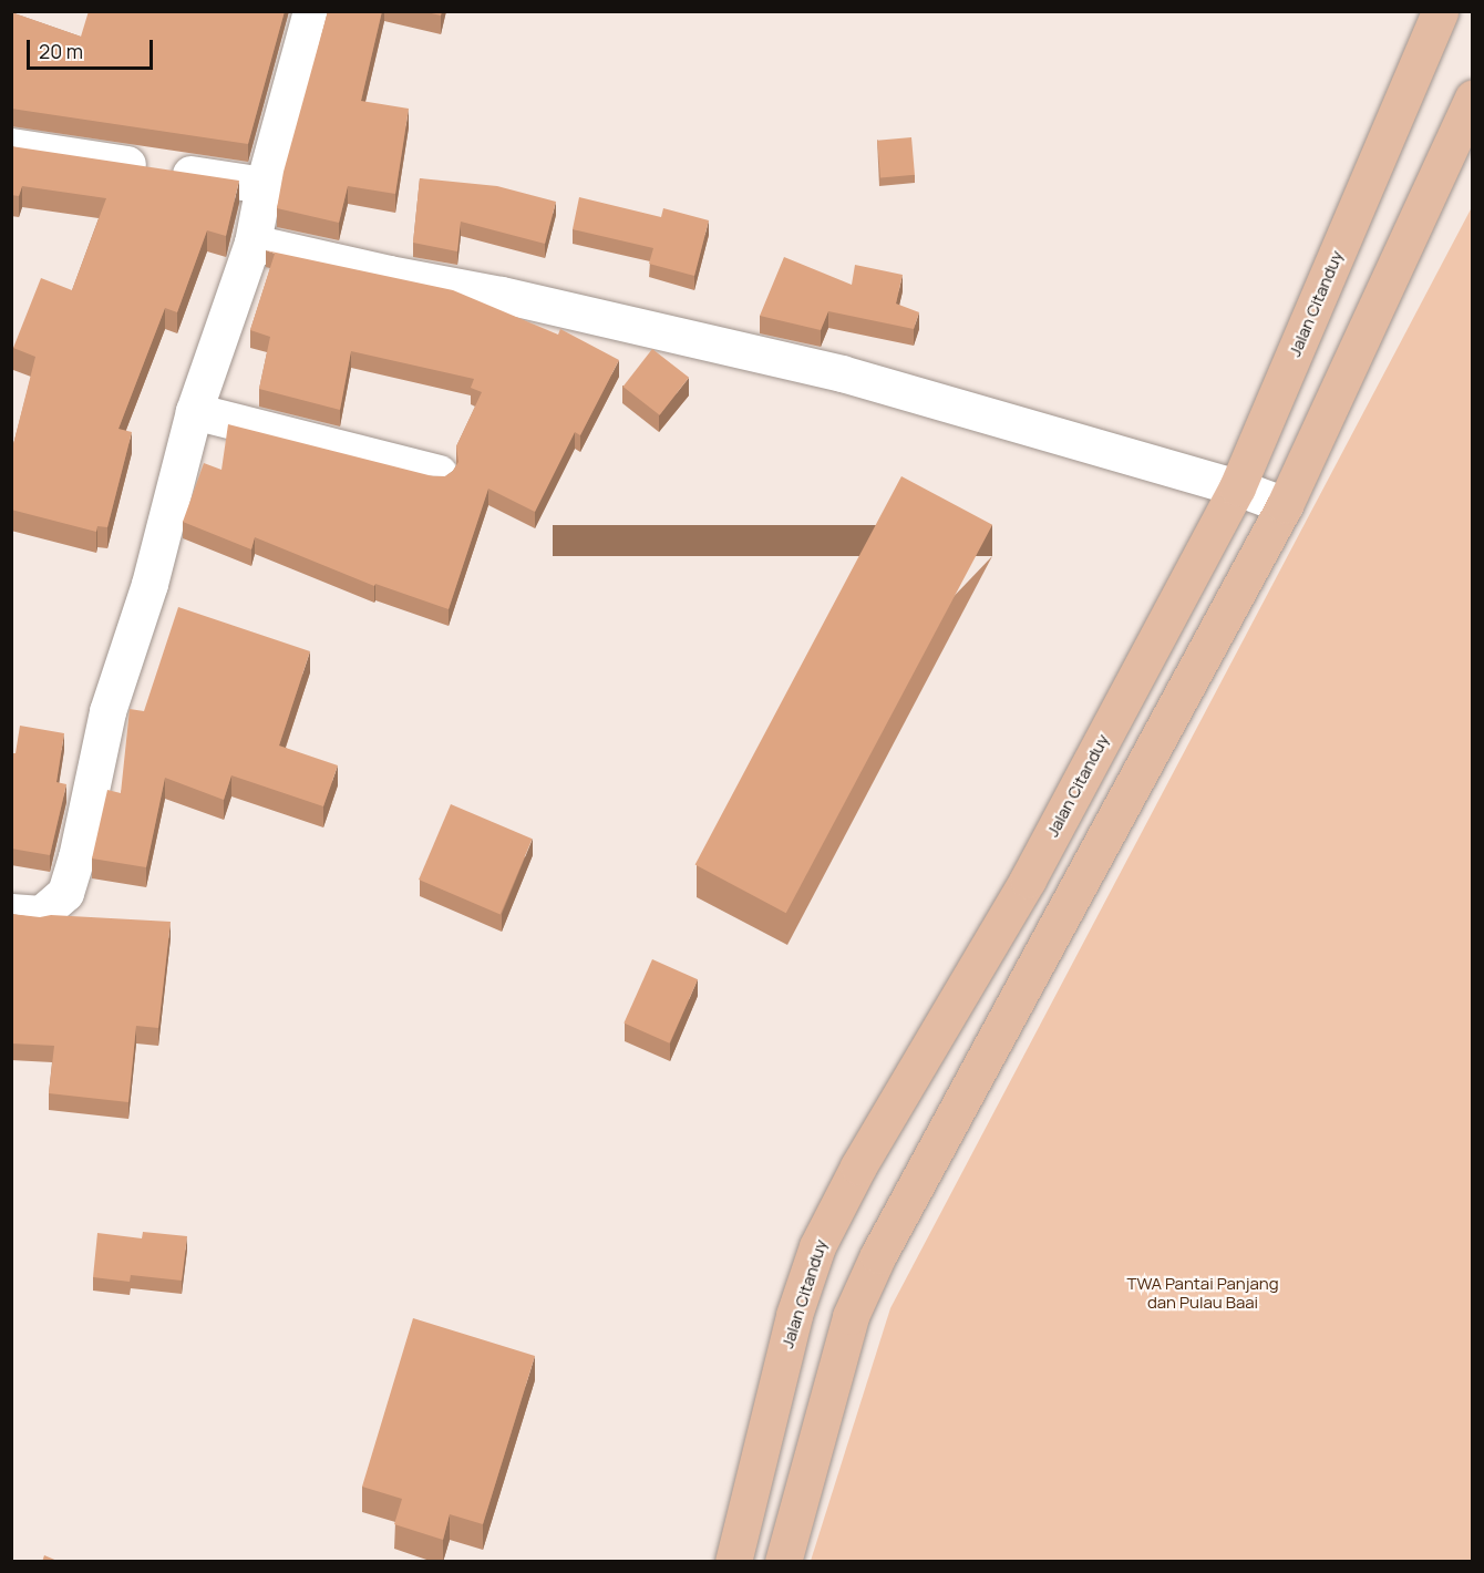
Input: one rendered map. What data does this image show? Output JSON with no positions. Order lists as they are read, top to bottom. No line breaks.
{"streets":{"main road":["Jalan Citanduy"]},"parks":["TWA Pantai Panjang dan Pulau Baai"],"scale_bar":"20 m"}
